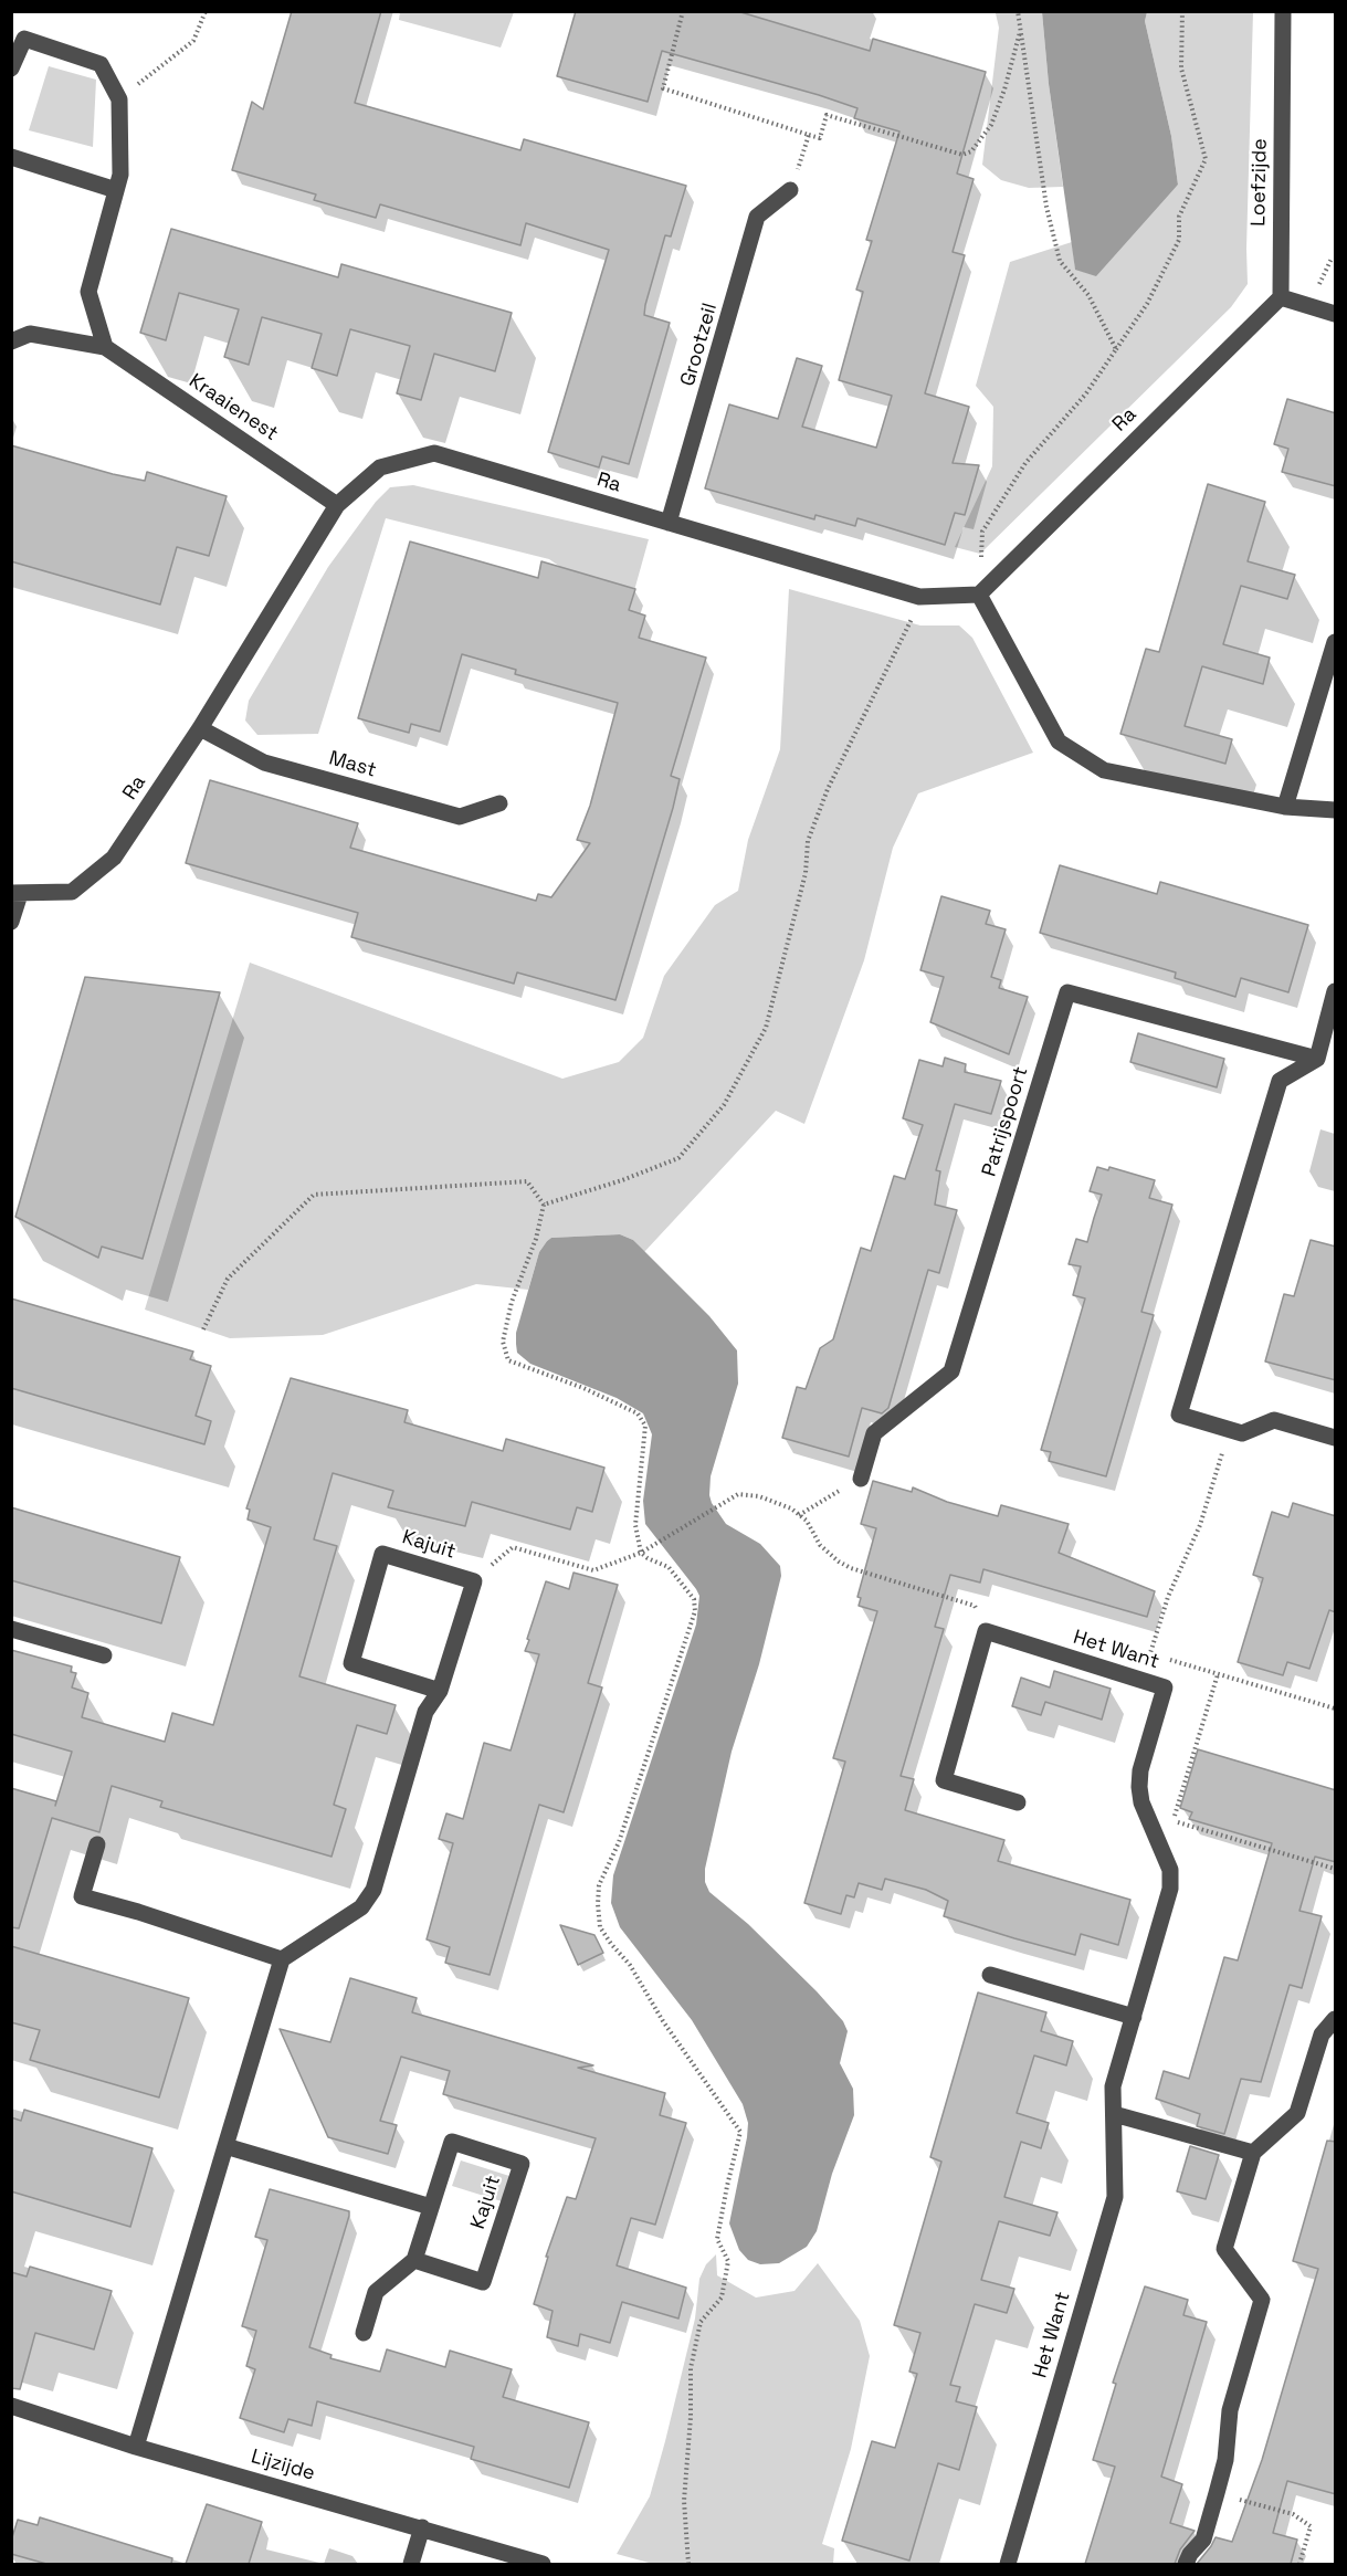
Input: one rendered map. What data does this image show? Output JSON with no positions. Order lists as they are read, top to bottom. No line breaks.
{"streets":{"street":["Loefzijde","Grootzeil","Kraaienest","Ra","Mast","Patrijspoort","Kajuit","Het Want","Lijzijde"]},"crossings":[["Loefzijde","Ra"],["Grootzeil","Ra"],["Kraaienest","Ra"],["Ra","Mast"]]}
